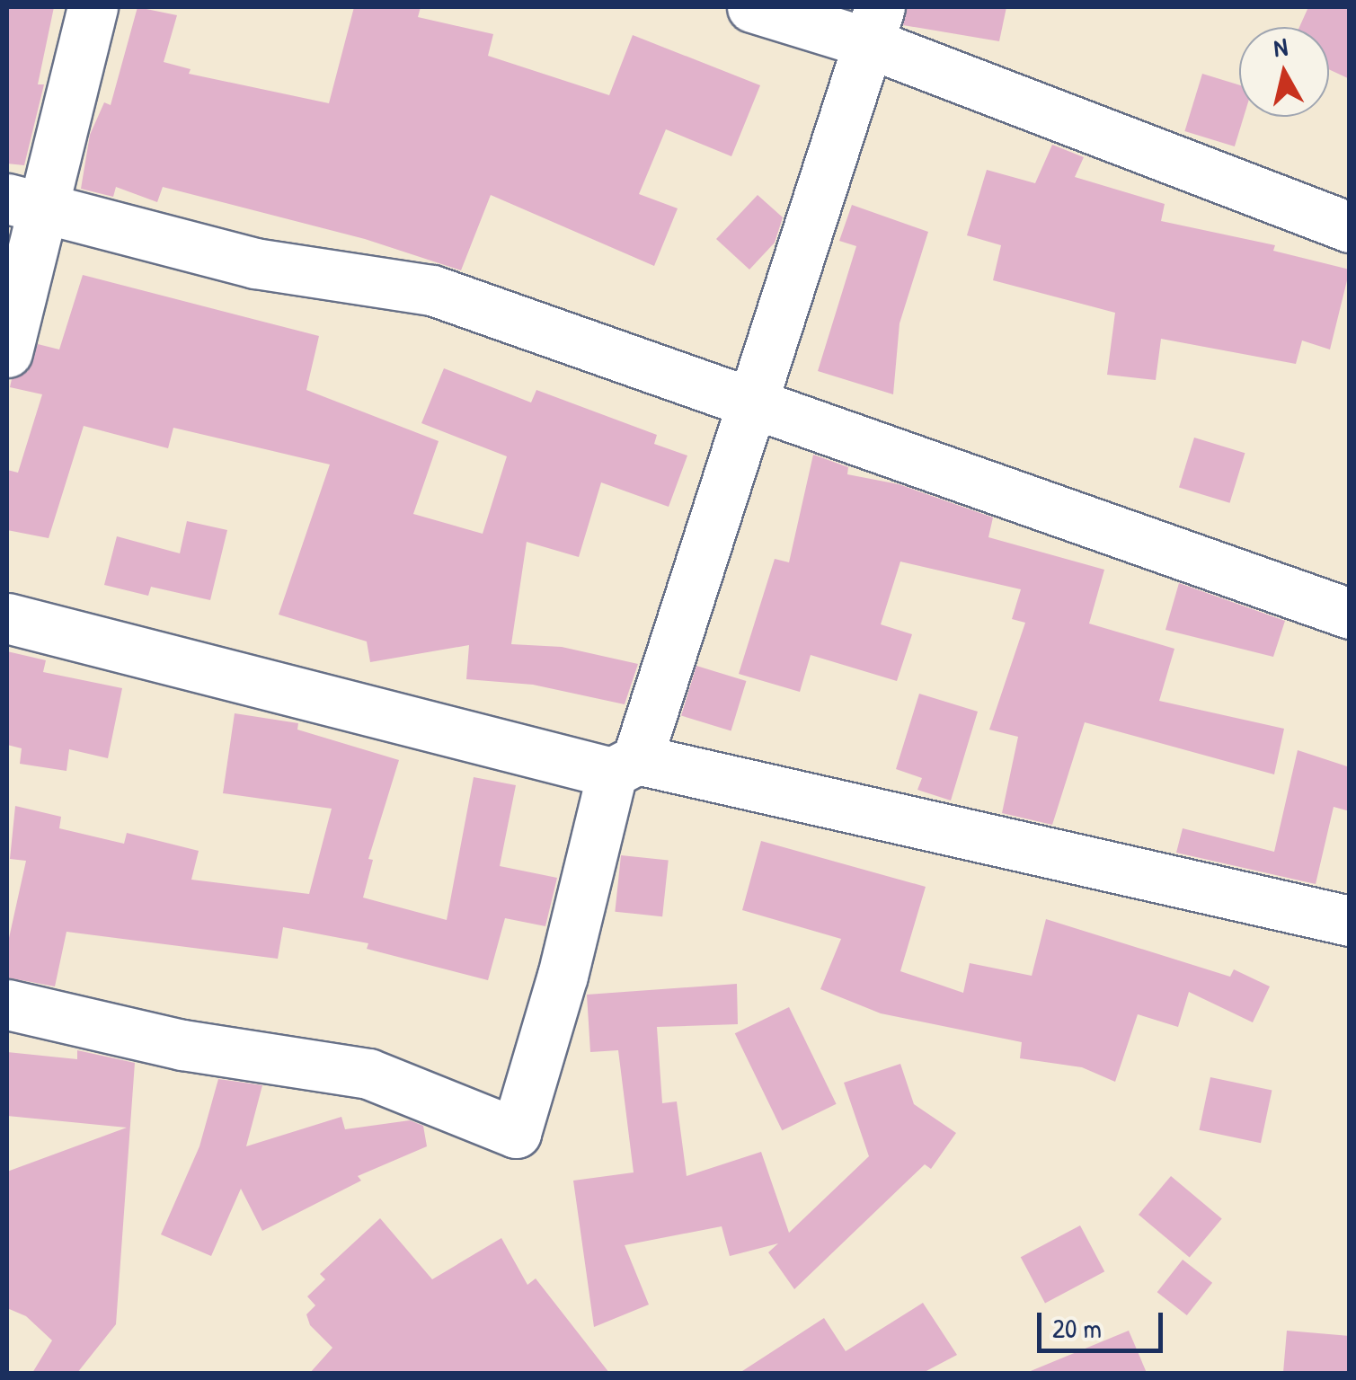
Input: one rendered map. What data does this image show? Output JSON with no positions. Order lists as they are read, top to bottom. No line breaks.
{"scale_bar":"20 m","north":"top"}
